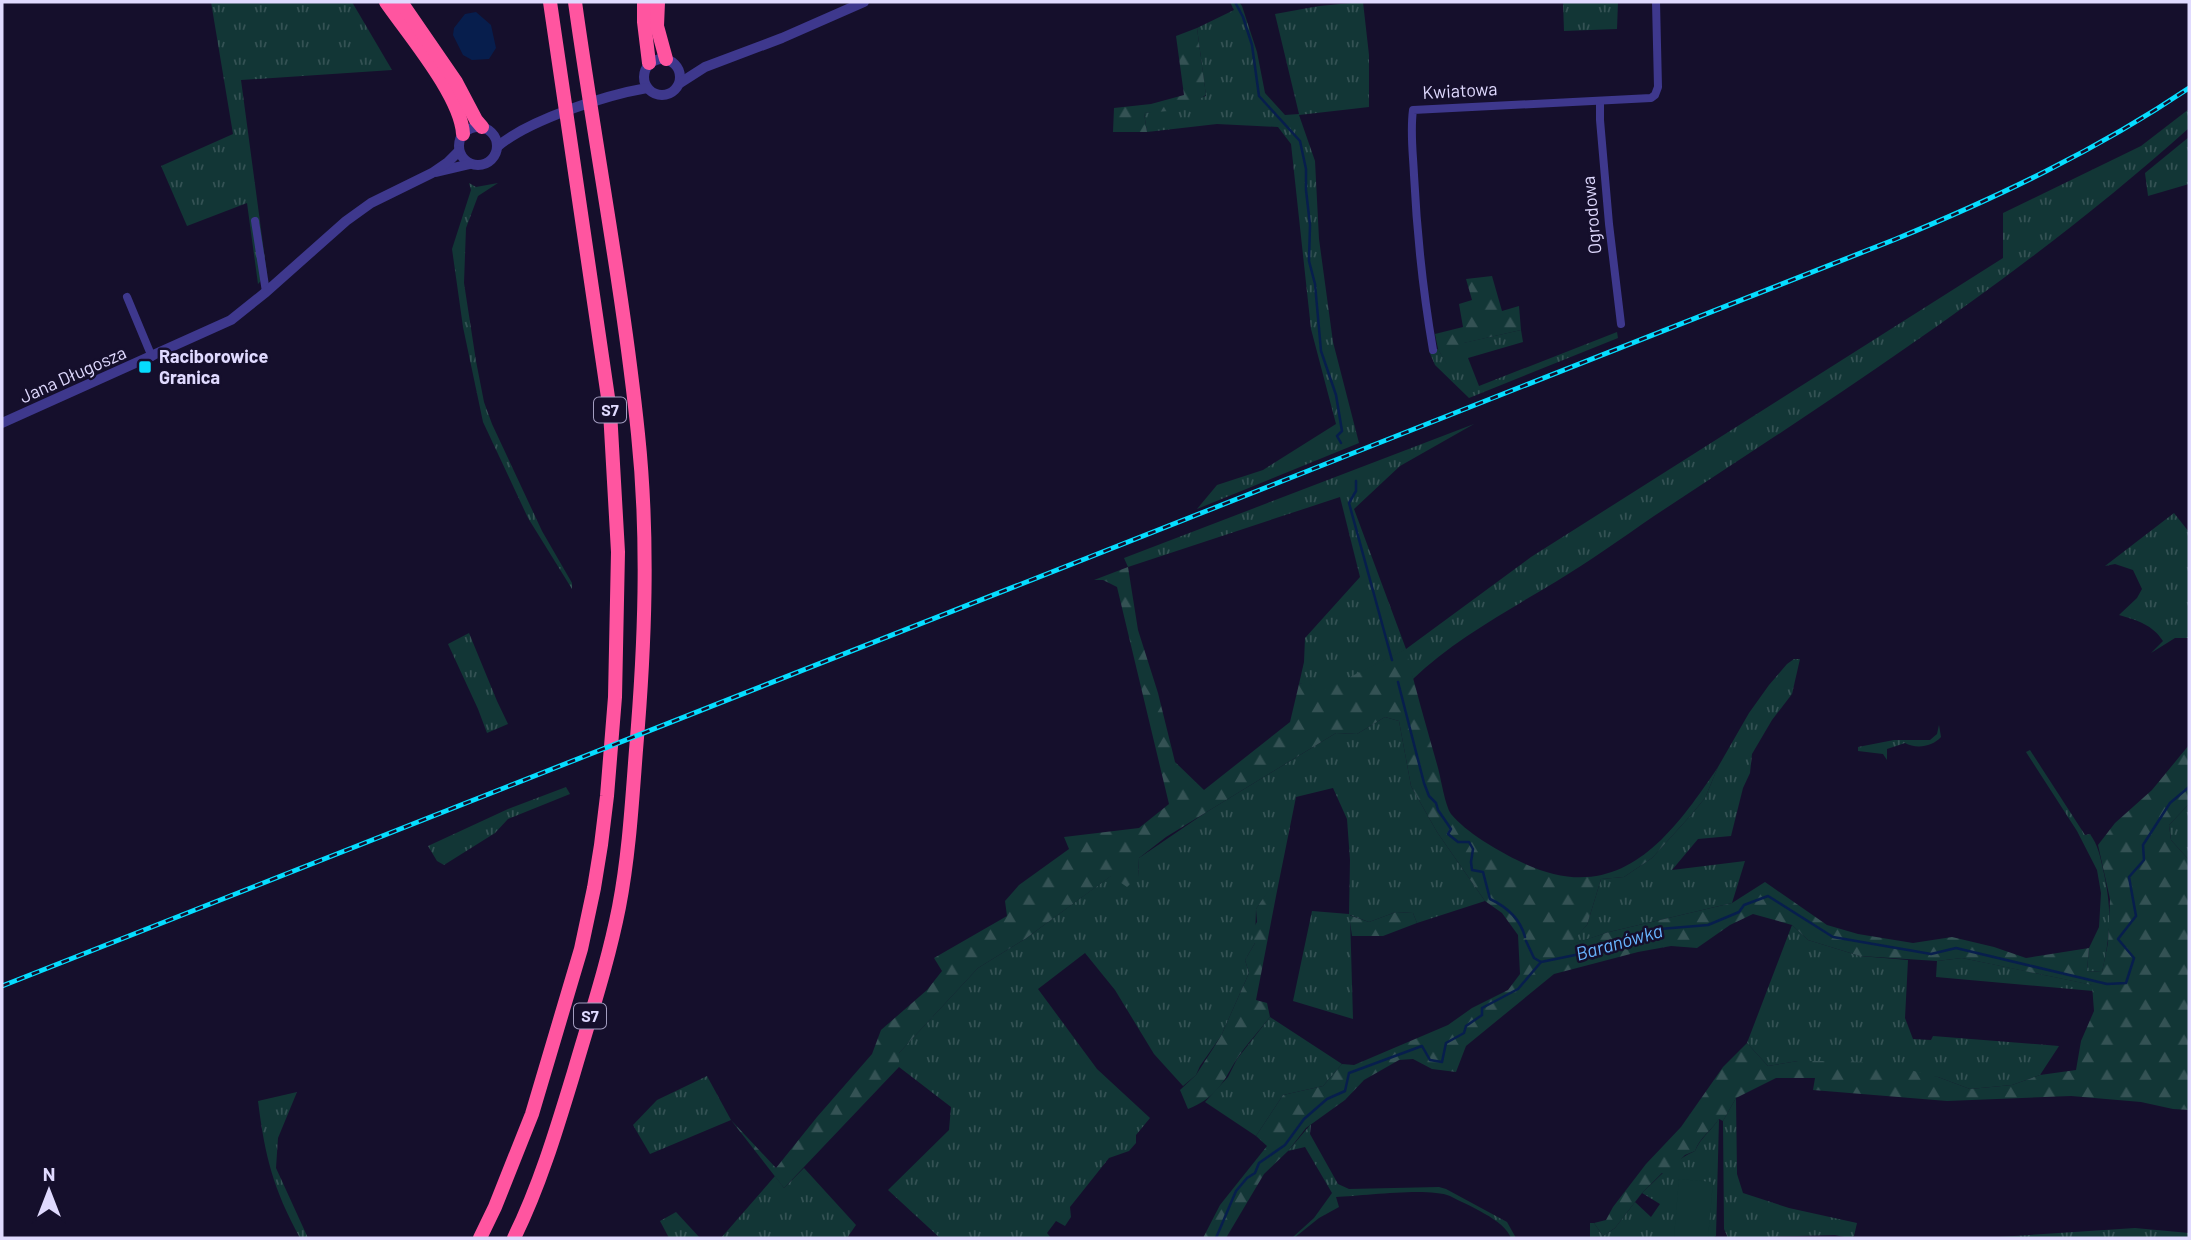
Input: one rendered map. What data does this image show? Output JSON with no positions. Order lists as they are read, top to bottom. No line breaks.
{"streets":{"highway":["S7"],"street":["Kwiatowa","Ogrodowa","Jana Długosza"]},"crossings":[["Kwiatowa","Ogrodowa"]],"water":["Baranówka"],"places":{"transit":["Raciborowice Granica"]},"north":"top"}
